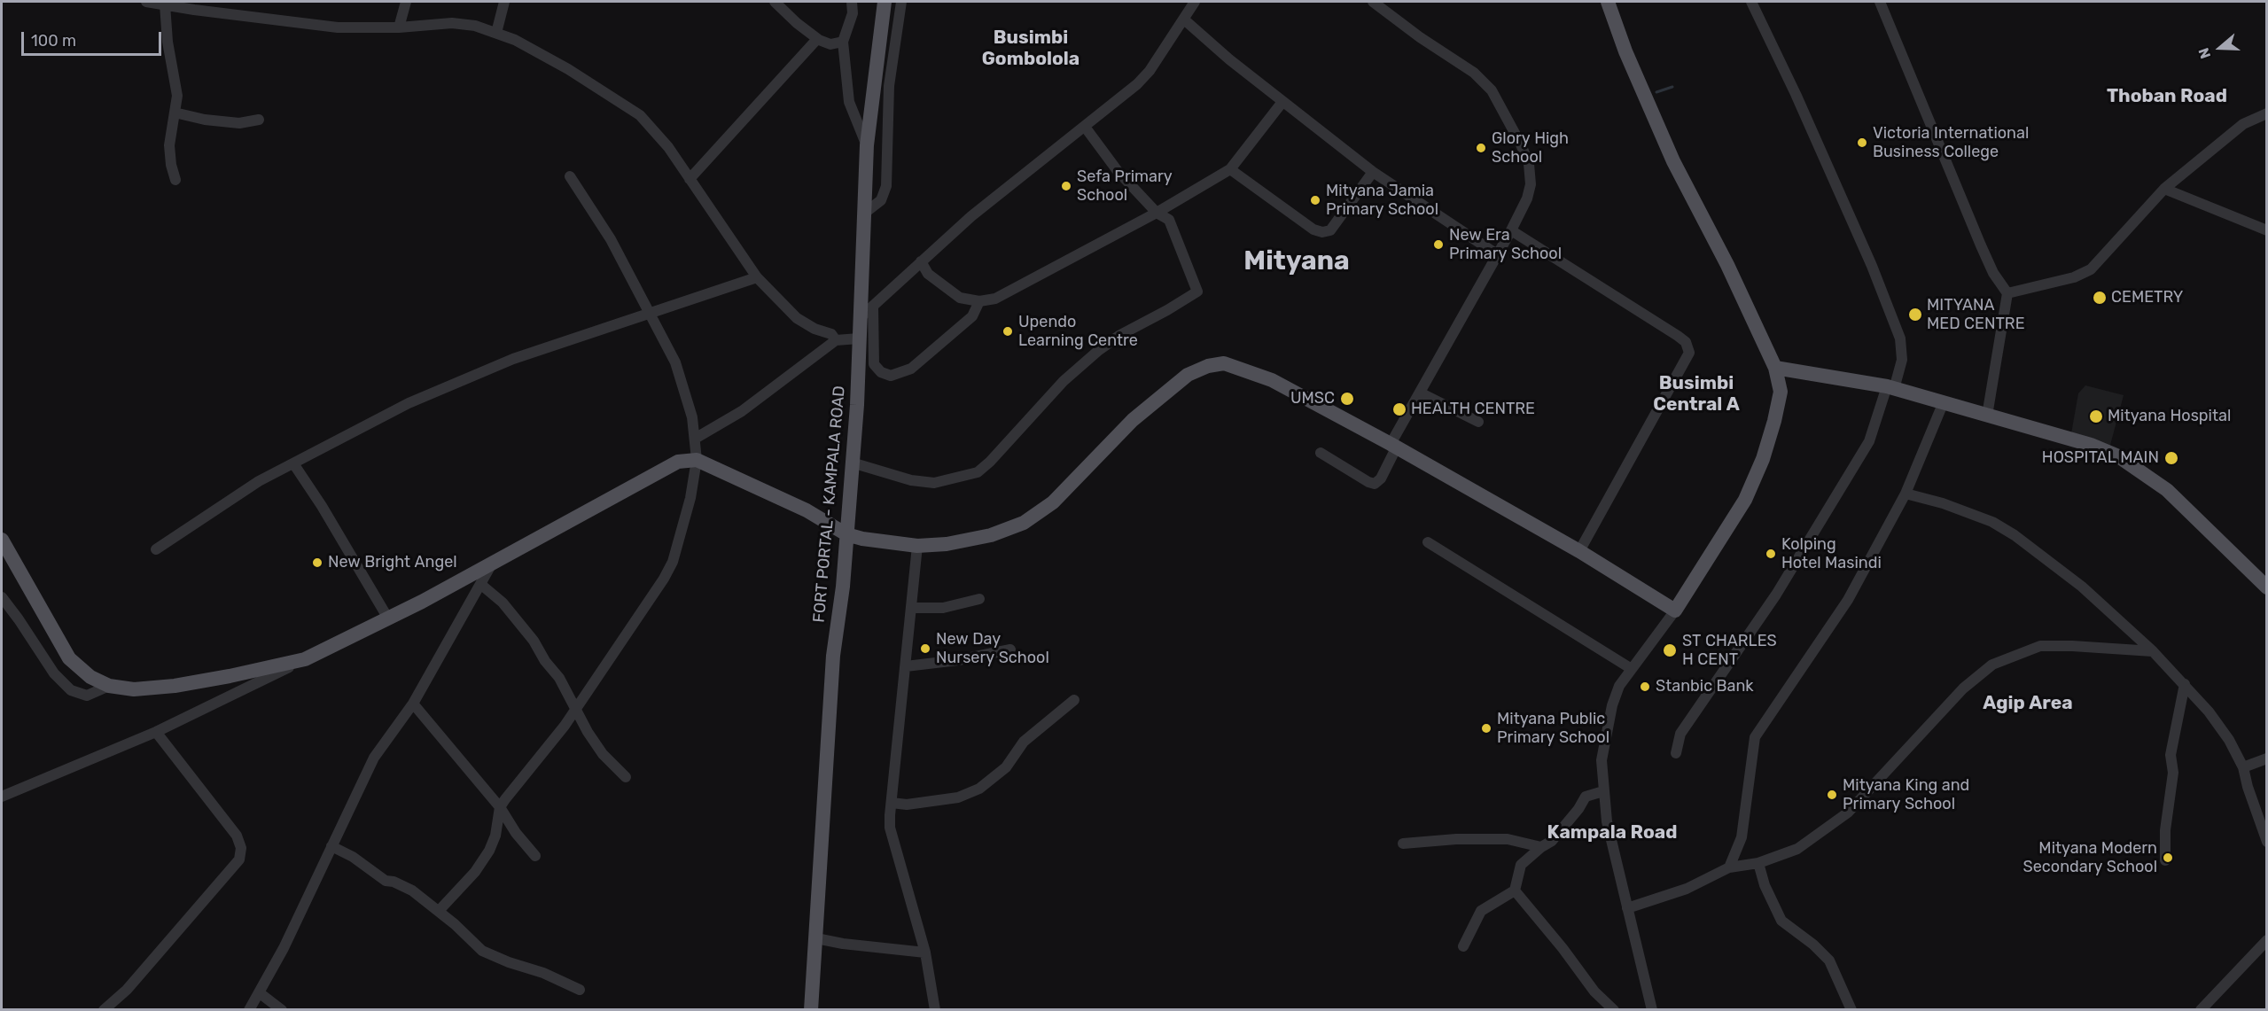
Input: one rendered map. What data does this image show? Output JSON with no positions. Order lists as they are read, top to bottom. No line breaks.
{"streets":{"main road":["FORT PORTAL - KAMPALA ROAD"]},"districts":["Busimbi Gombolola","Thoban Road","Mityana","Busimbi Central A","Agip Area","Kampala Road"],"places":["Victoria International Business College","Glory High School","Sefa Primary School","Mityana Jamia Primary School","New Era Primary School","CEMETRY","MITYANA MED CENTRE","Upendo Learning Centre","UMSC","HEALTH CENTRE","Mityana Hospital","HOSPITAL MAIN","Kolping Hotel Masindi","New Bright Angel","New Day Nursery School","ST CHARLES H CENT","Stanbic Bank","Mityana Public Primary School","Mityana King and Primary School","Mityana Modern Secondary School"],"scale_bar":"100 m","north":"left"}
